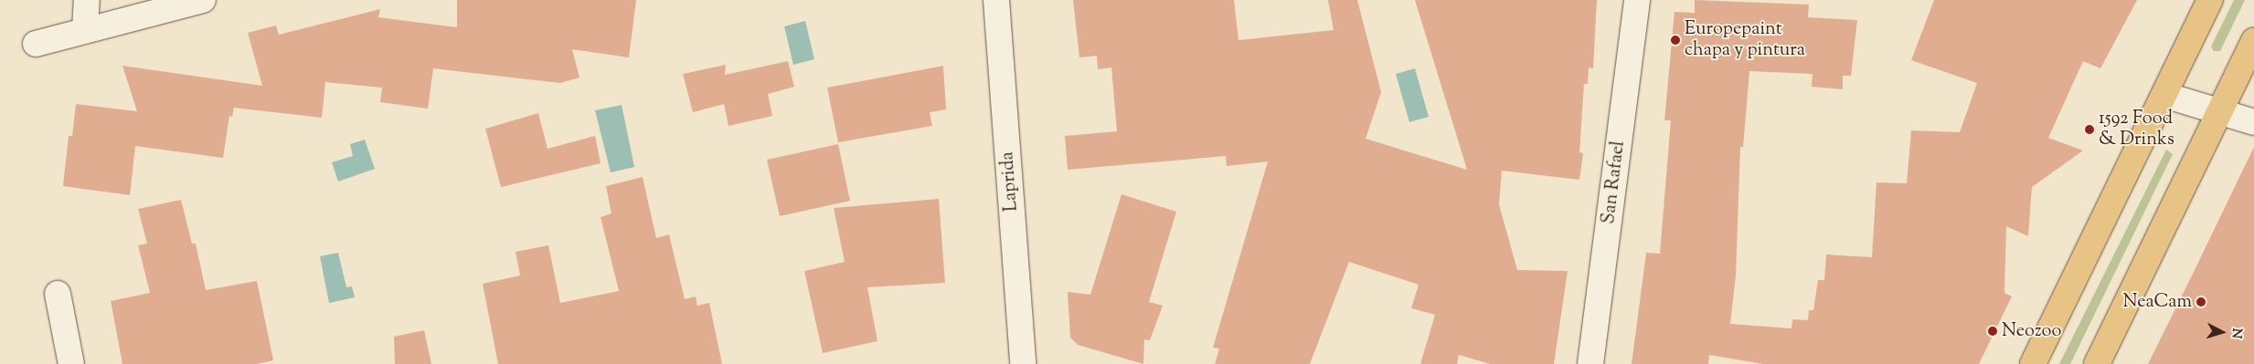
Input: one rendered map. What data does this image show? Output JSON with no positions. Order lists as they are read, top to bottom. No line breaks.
{"streets":{"street":["Laprida","San Rafael"]},"places":["Europepaint chapa y pintura","1592 Food & Drinks","NeaCam","Neozoo"],"north":"right"}
